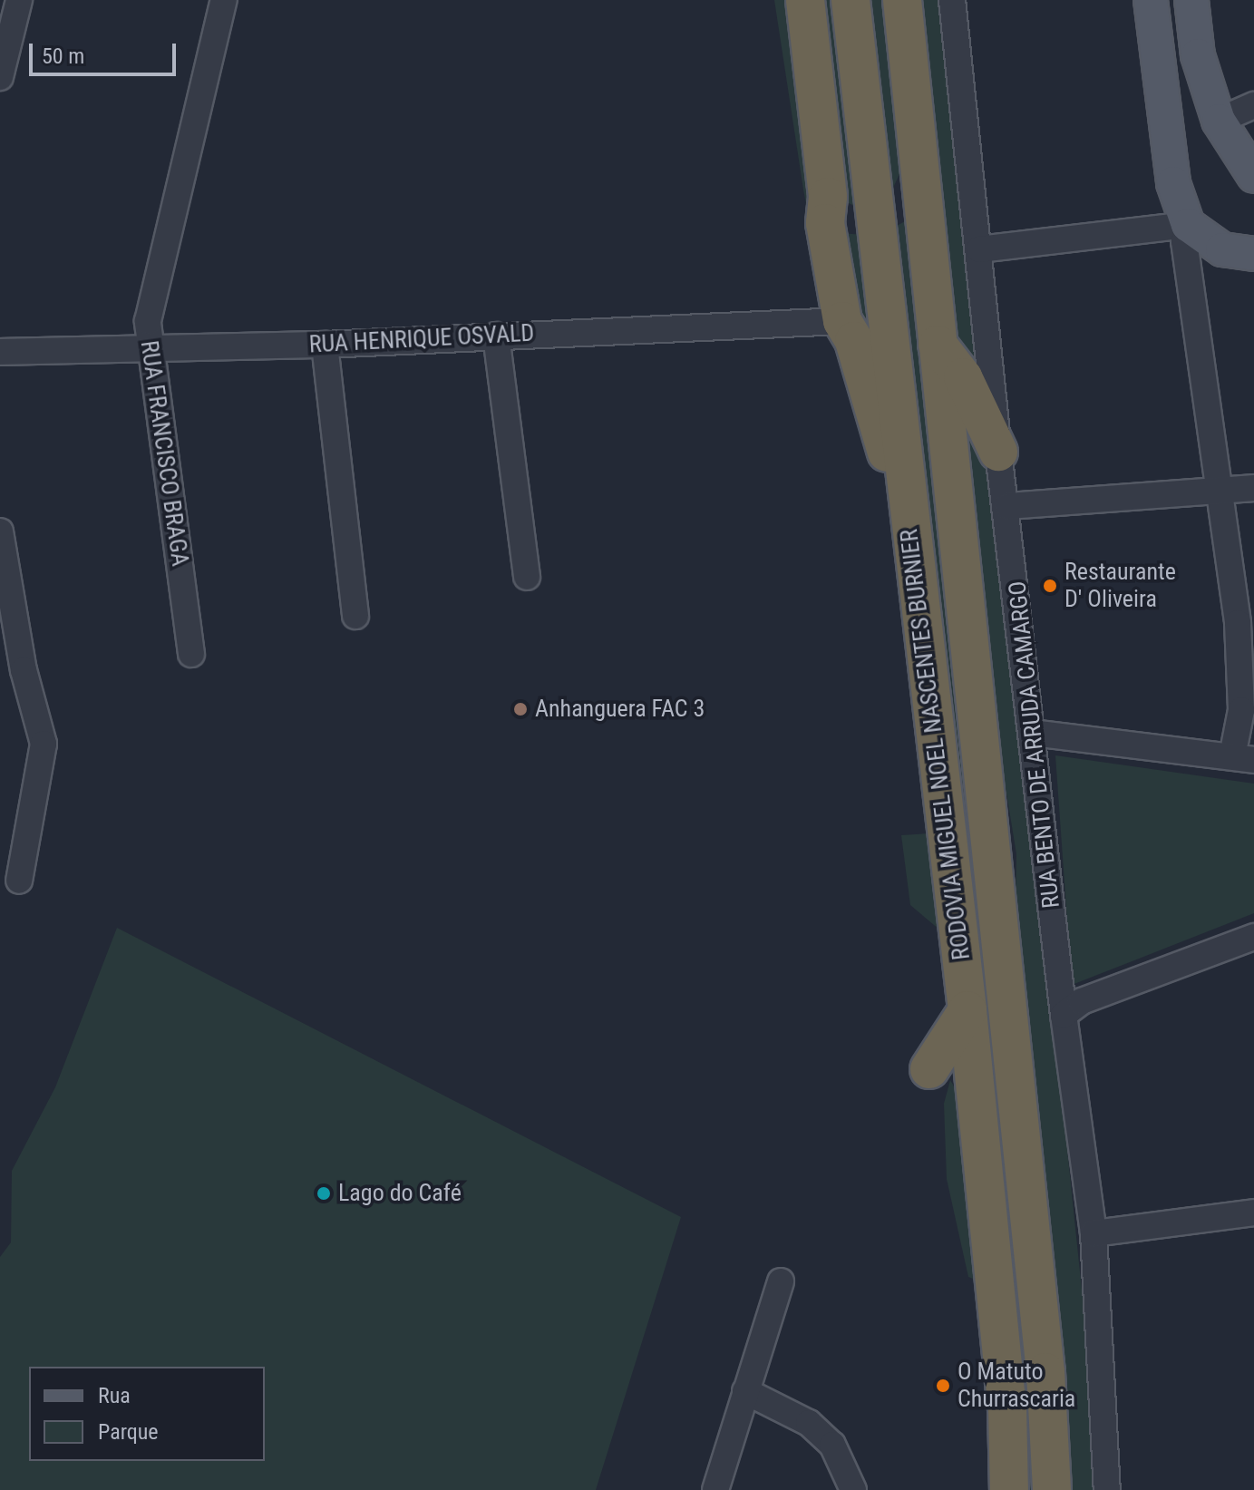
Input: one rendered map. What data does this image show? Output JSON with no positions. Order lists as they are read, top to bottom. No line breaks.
{"streets":{"highway":["RODOVIA MIGUEL NOEL NASCENTES BURNIER"],"street":["RUA HENRIQUE OSVALD","RUA FRANCISCO BRAGA","RUA BENTO DE ARRUDA CAMARGO"]},"crossings":[["RUA HENRIQUE OSVALD","RUA FRANCISCO BRAGA"]],"places":["Restaurante D' Oliveira","Anhanguera FAC 3","Lago do Café","O Matuto Churrascaria"],"legend":["Rua","Parque"],"scale_bar":"50 m"}
